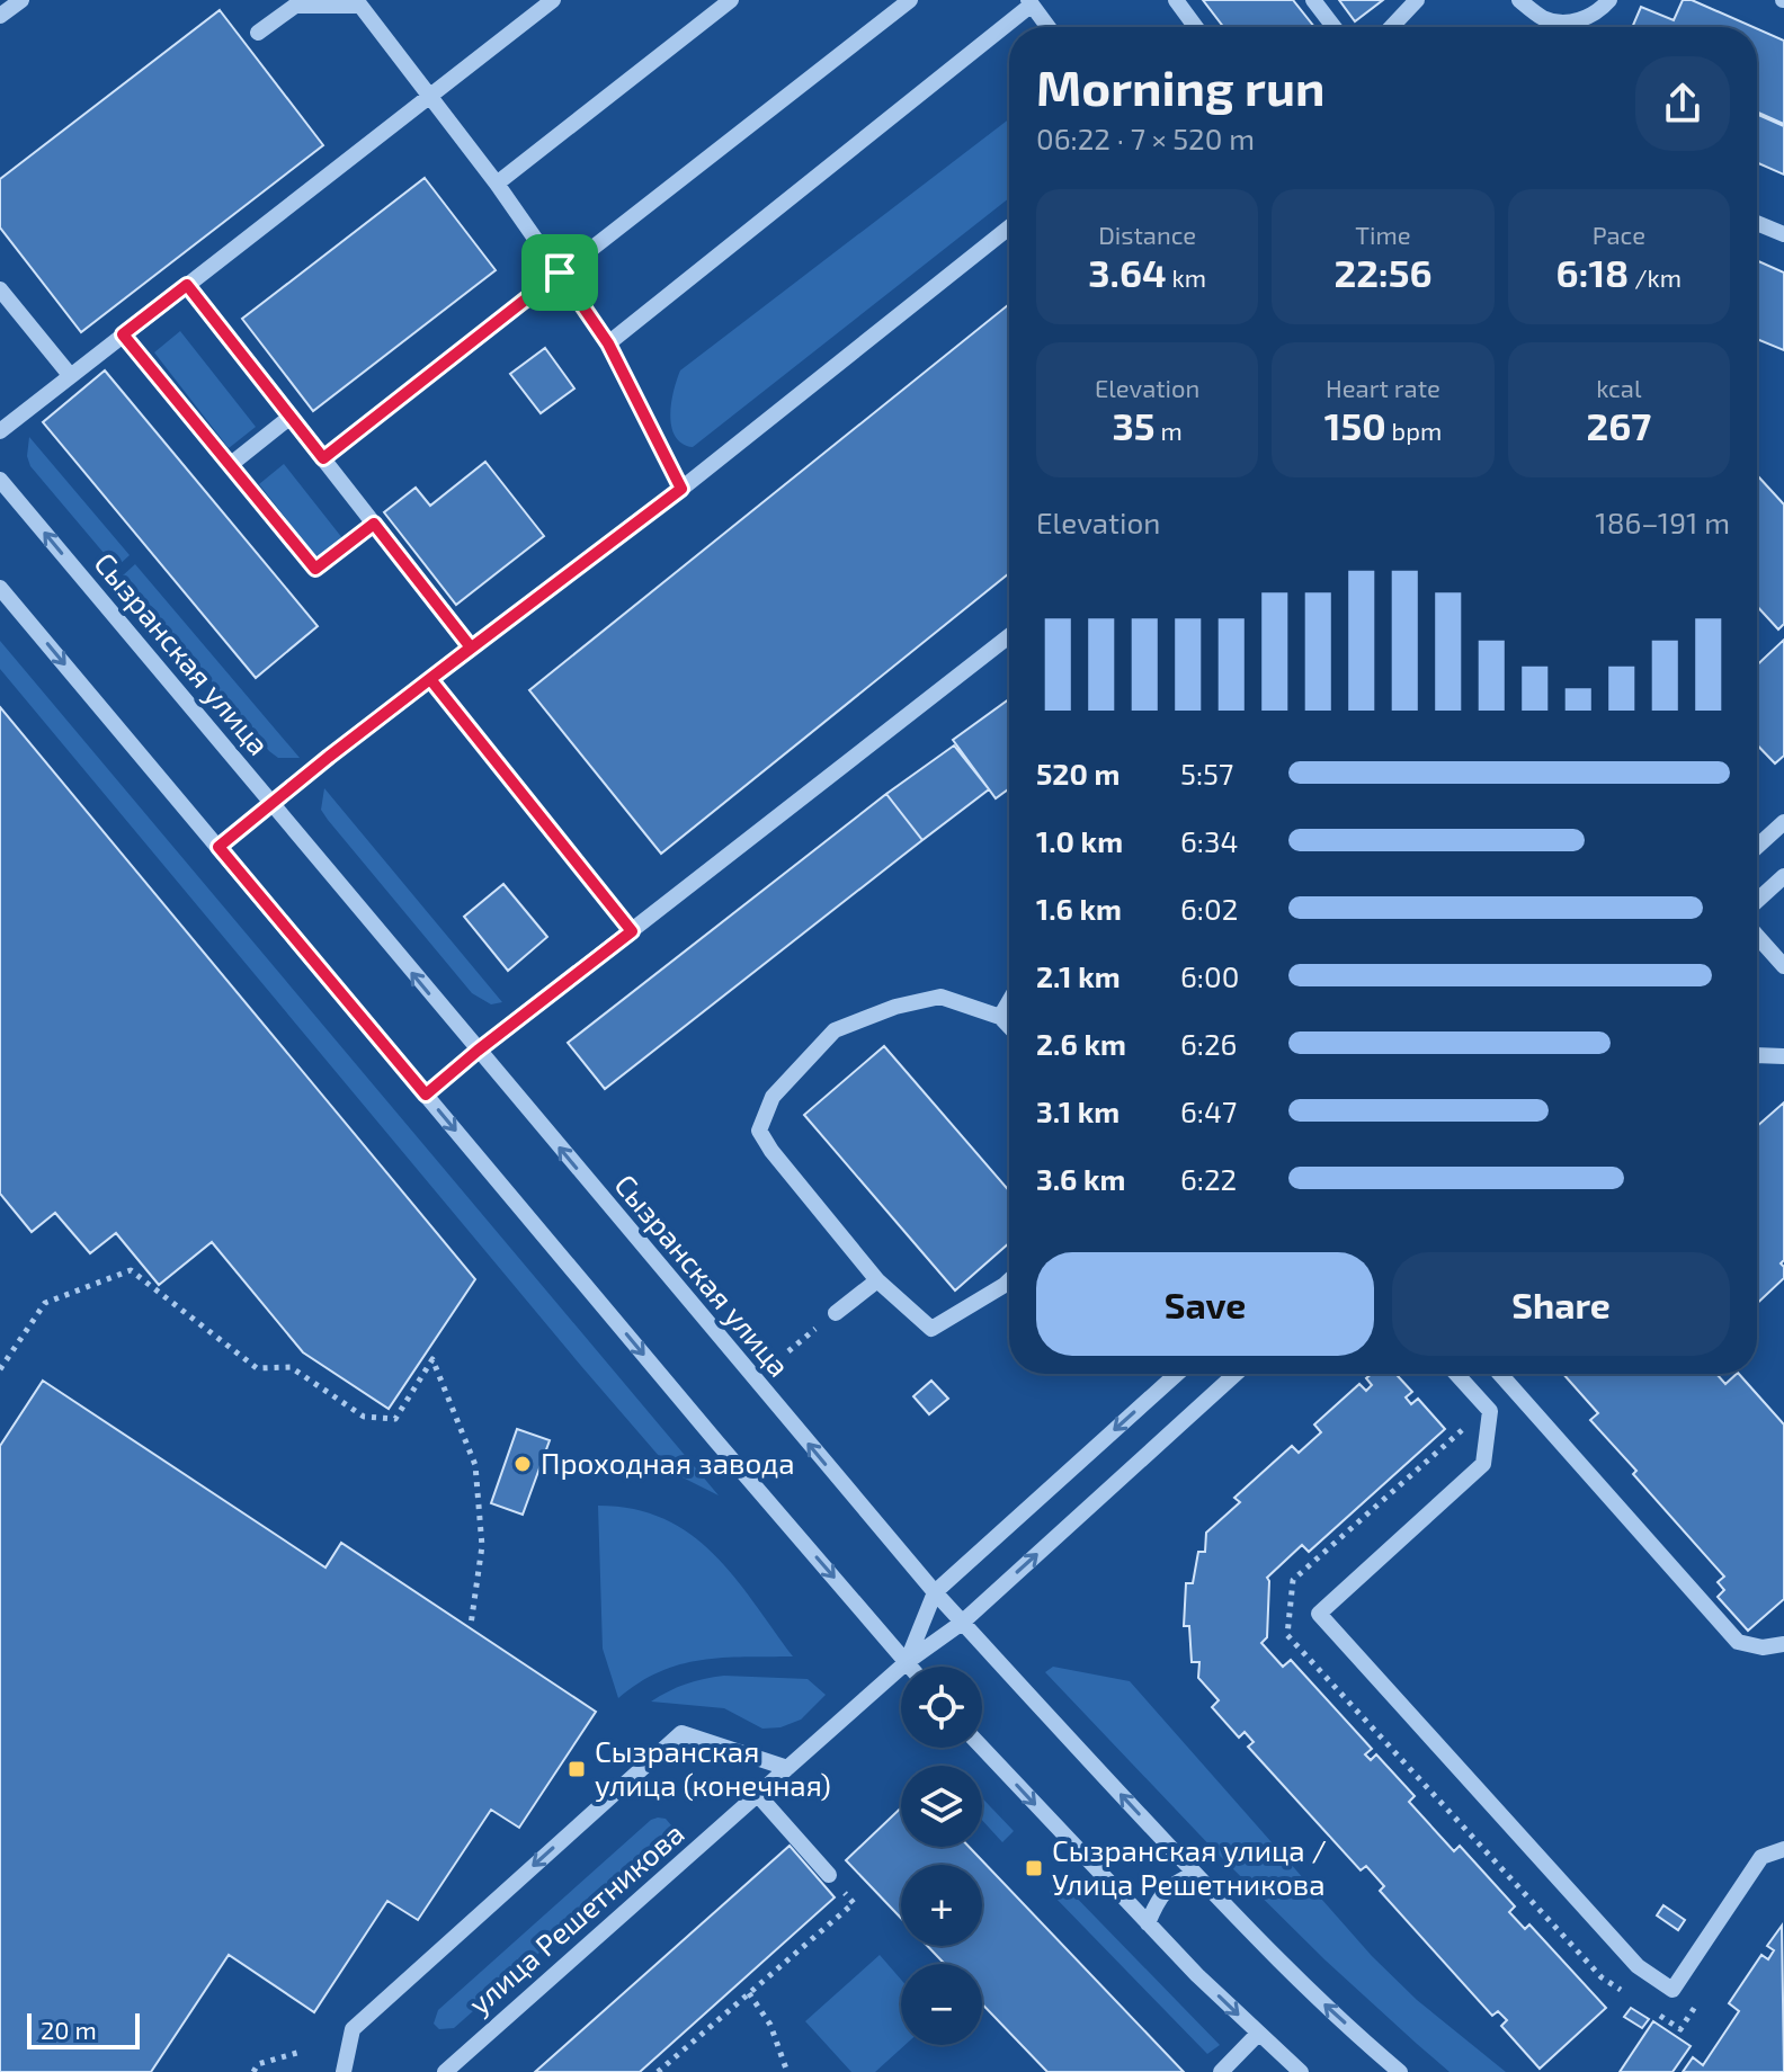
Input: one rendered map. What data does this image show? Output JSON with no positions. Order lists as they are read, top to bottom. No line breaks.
{"streets":{"street":["Сызранская улица","улица Решетникова"]},"crossings":[["Сызранская улица","улица Решетникова"]],"places":{"other":["Проходная завода"],"transit":["Сызранская улица (конечная)","Сызранская улица / Улица Решетникова"]},"scale_bar":"20 m","page":{"heading":["Morning run","06:22 · 7 × 520 m"],"stats":[["Distance","3.64 km"],["Time","22:56"],["Pace","6:18 /km"],["Elevation","35 m"],["Heart rate","150 bpm"],["kcal","267"]],"chart":["Elevation","186–191 m"],"list":[{"name":"520 m","note":"5:57"},{"name":"1.0 km","note":"6:34"},{"name":"1.6 km","note":"6:02"},{"name":"2.1 km","note":"6:00"},{"name":"2.6 km","note":"6:26"},{"name":"3.1 km","note":"6:47"},{"name":"3.6 km","note":"6:22"}],"buttons":["Save","Share"],"map_buttons":["+","−"],"scale":"20 m"}}
